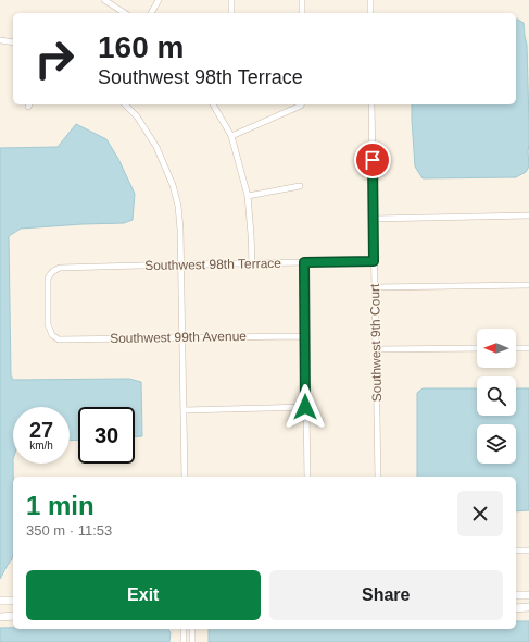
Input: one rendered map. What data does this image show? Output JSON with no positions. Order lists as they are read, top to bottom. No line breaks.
{"streets":{"street":["Southwest 98th Terrace","Southwest 99th Avenue","Southwest 9th Court"]},"crossings":[["Southwest 98th Terrace","Southwest 99th Avenue"],["Southwest 98th Terrace","Southwest 9th Court"]],"north":"left","page":{"turn":["160 m","Southwest 98th Terrace"],"speed":"27 km/h","limit":"30","heading":["1 min","350 m · 11:53"],"buttons":["Exit","Share"]}}
